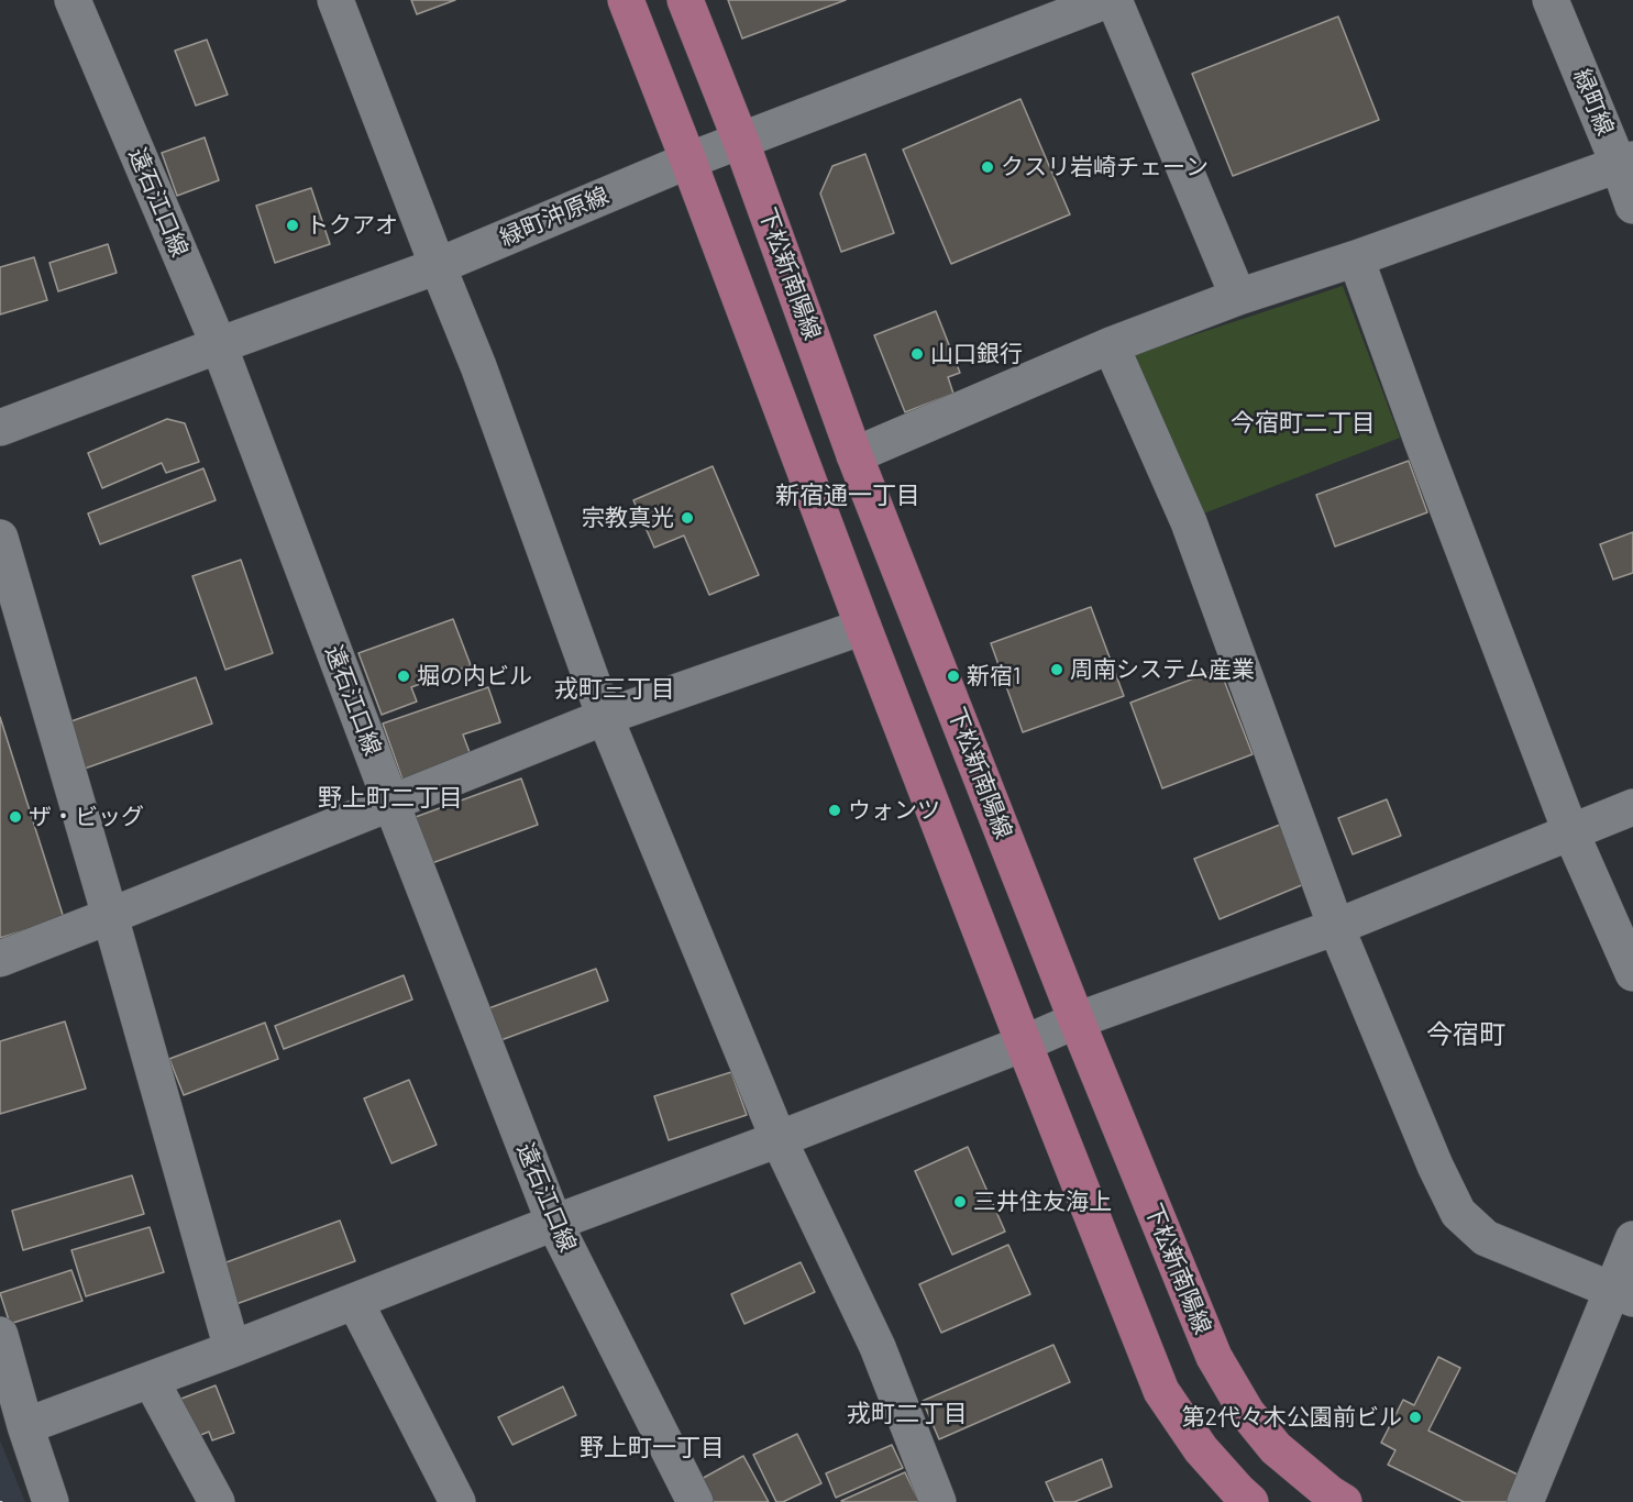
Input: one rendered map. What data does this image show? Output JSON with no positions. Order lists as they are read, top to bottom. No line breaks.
{"streets":{"main road":["下松新南陽線"],"street":["緑町線","遠石江口線","緑町沖原線"]},"crossings":[["遠石江口線","緑町沖原線"],["緑町沖原線","下松新南陽線"]],"districts":["今宿町二丁目","新宿通一丁目","戎町三丁目","野上町二丁目","今宿町","戎町二丁目","野上町一丁目"],"places":["クスリ岩崎チェーン","トクアオ","山口銀行","宗教真光","周南システム産業","堀の内ビル","新宿1","ウォンツ","ザ・ビッグ","三井住友海上","第2代々木公園前ビル"]}
